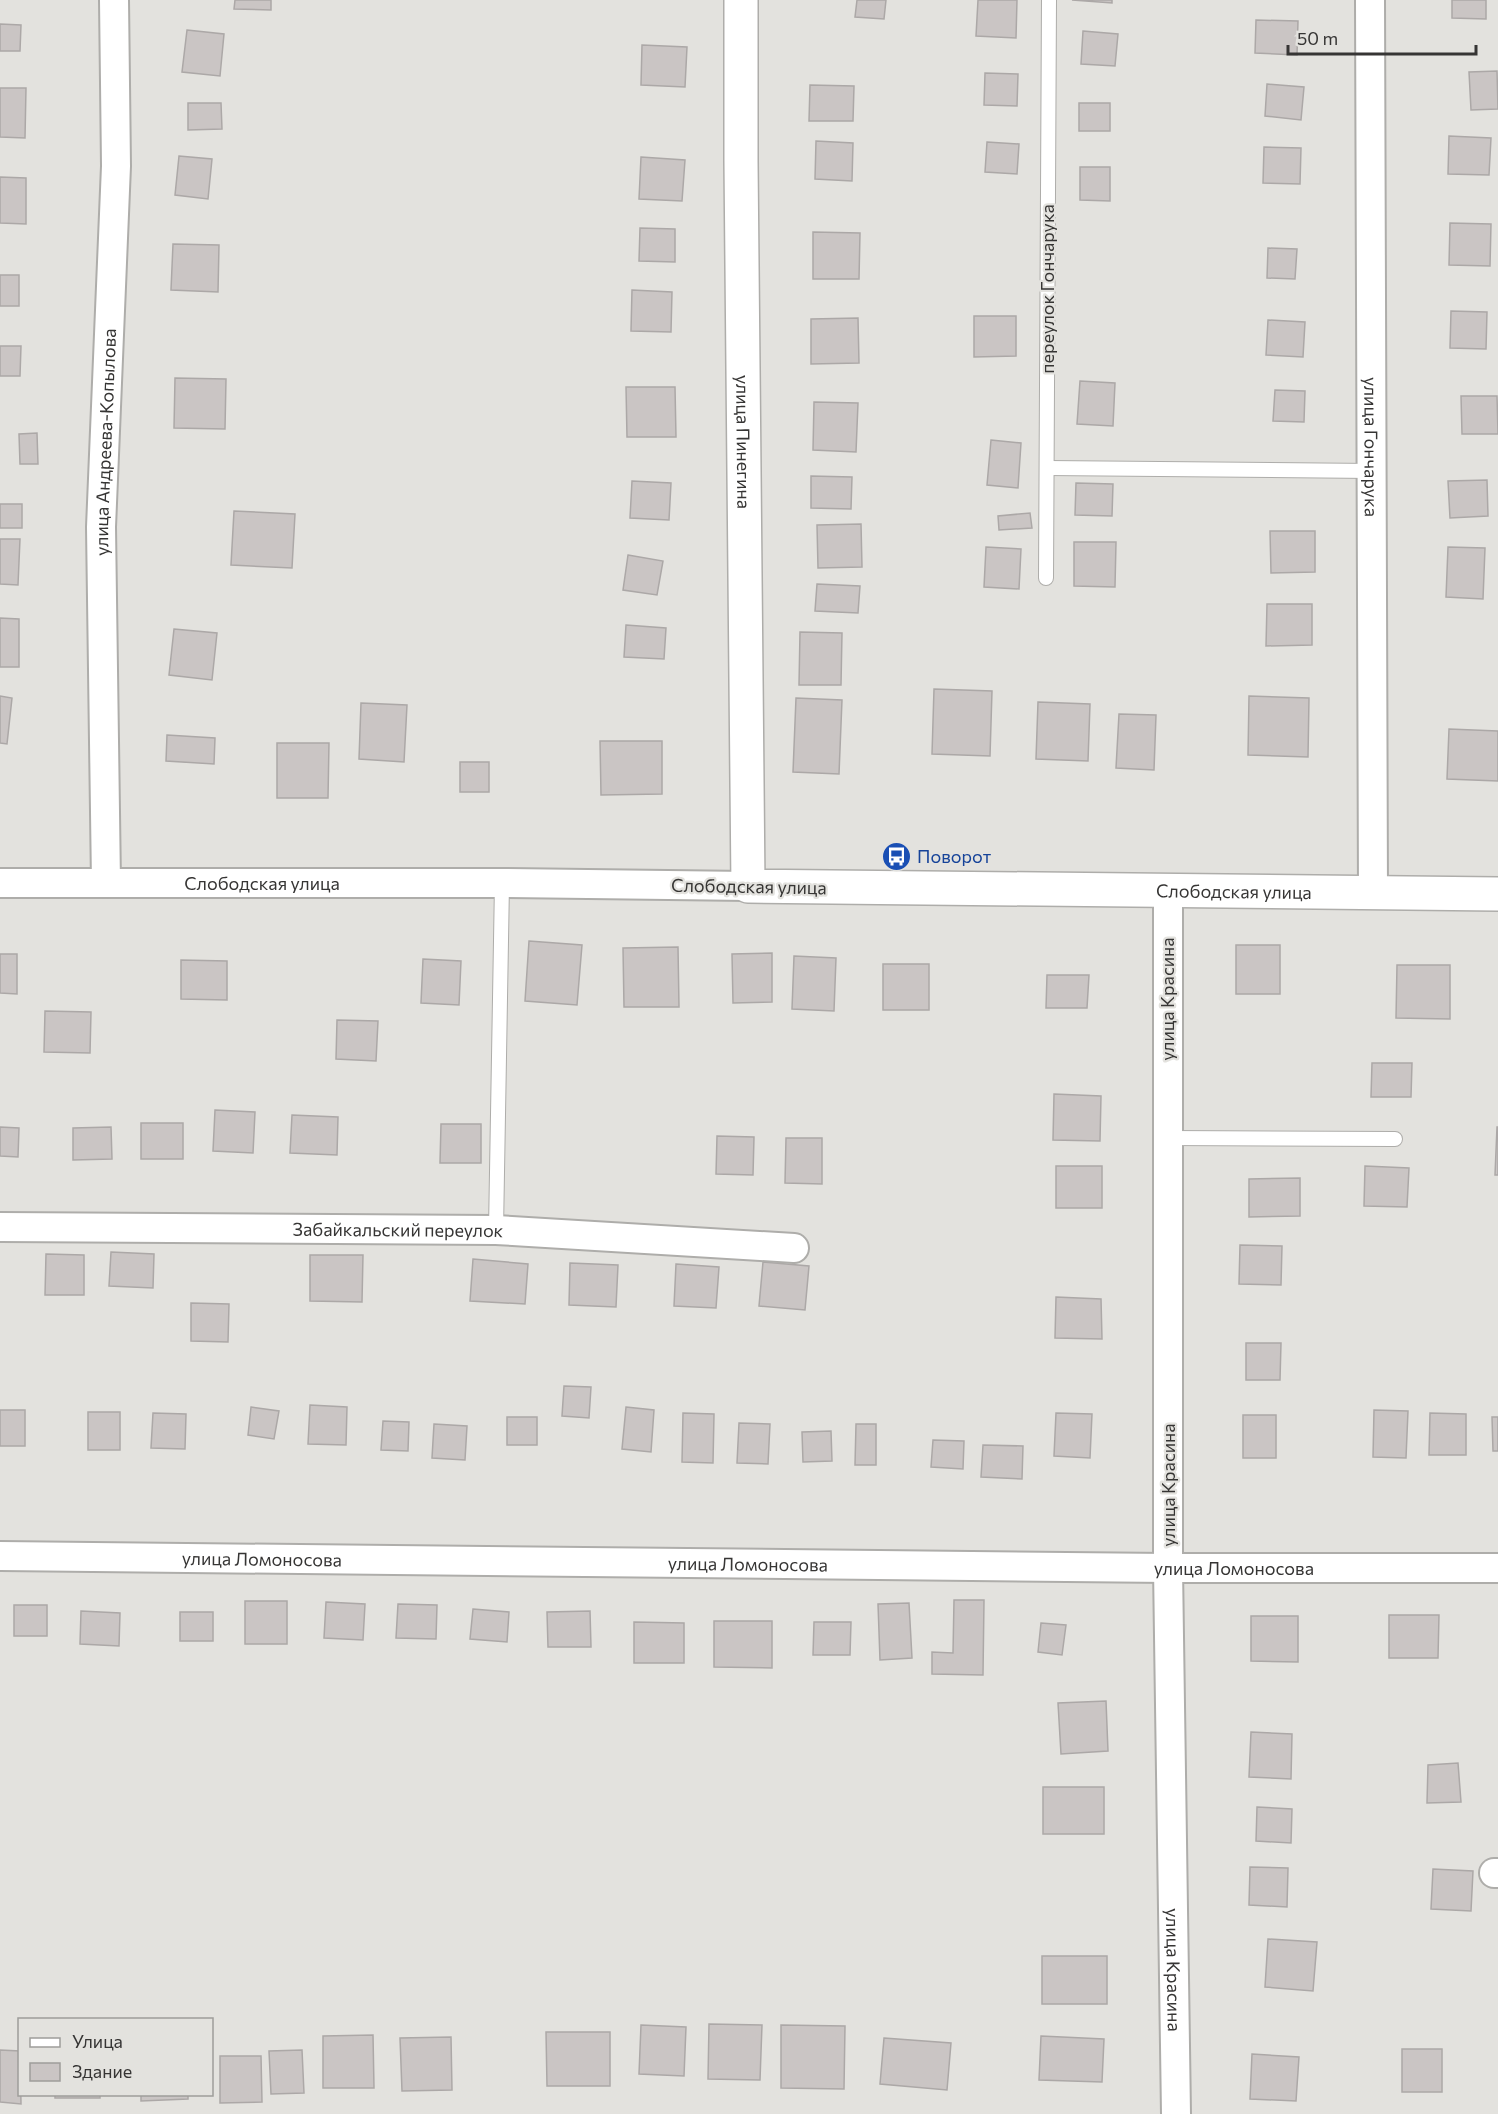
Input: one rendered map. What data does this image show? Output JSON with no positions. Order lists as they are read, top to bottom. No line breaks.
{"streets":{"street":["улица Андреева-Копылова","улица Пинегина","улица Гончарука","Слободская улица","улица Красина","Забайкальский переулок","улица Ломоносова"],"lane":["переулок Гончарука"]},"crossings":[["улица Андреева-Копылова","Слободская улица"],["улица Пинегина","Слободская улица"],["улица Гончарука","Слободская улица"],["Слободская улица","улица Красина"],["улица Красина","улица Ломоносова"]],"places":{"bus stop":["Поворот"]},"legend":["Улица","Здание"],"scale_bar":"50 m"}
